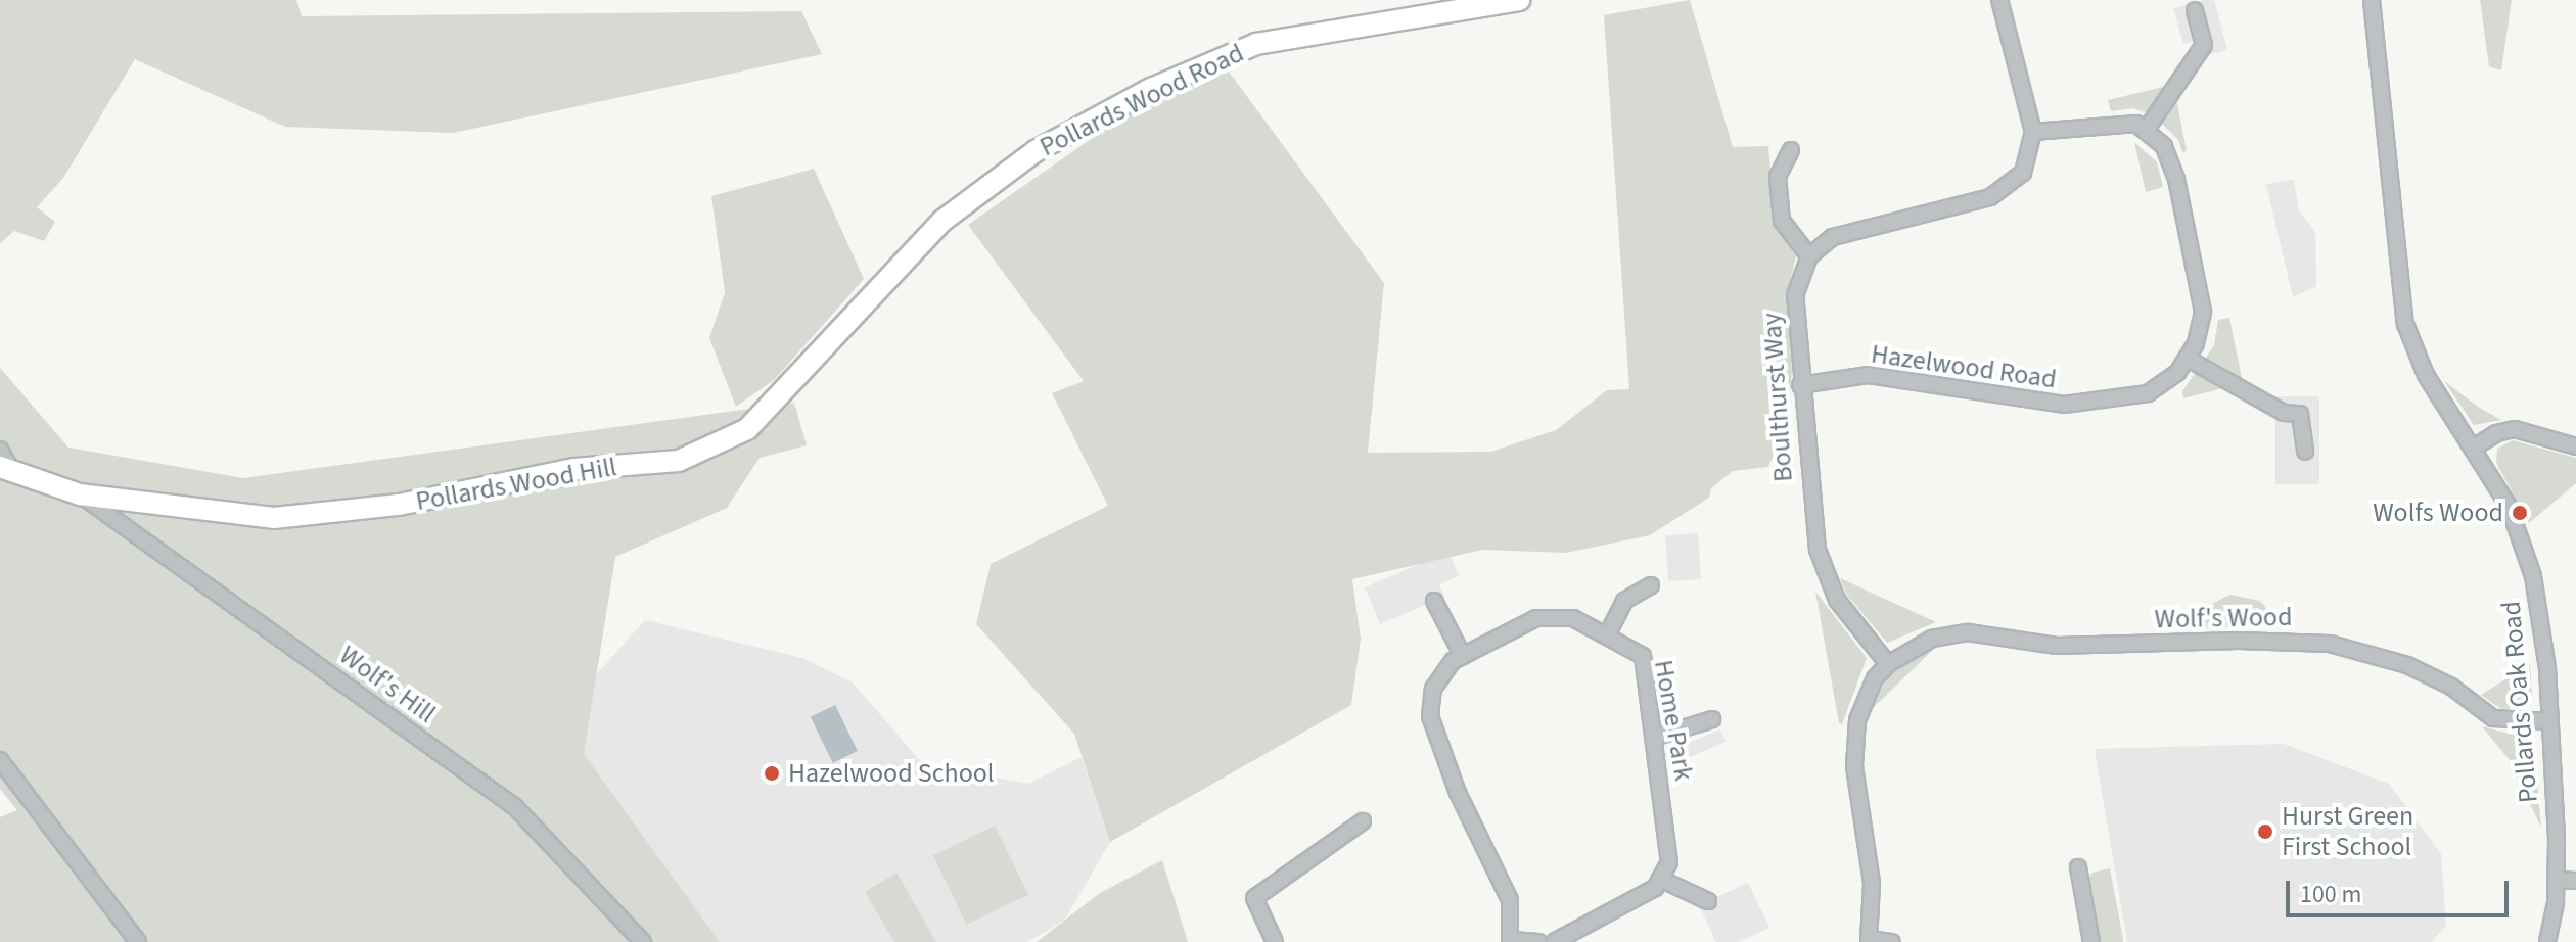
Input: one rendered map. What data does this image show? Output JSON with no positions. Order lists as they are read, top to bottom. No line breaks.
{"streets":{"street":["Pollards Wood Road","Hazelwood Road","Boulthurst Way","Pollards Wood Hill","Wolf's Wood","Wolf's Hill","Pollards Oak Road","Home Park"]},"crossings":[["Pollards Wood Road","Pollards Wood Hill"],["Hazelwood Road","Boulthurst Way"],["Boulthurst Way","Wolf's Wood"],["Pollards Wood Hill","Wolf's Hill"],["Wolf's Wood","Pollards Oak Road"]],"places":["Wolfs Wood","Hazelwood School","Hurst Green First School"],"scale_bar":"100 m"}
